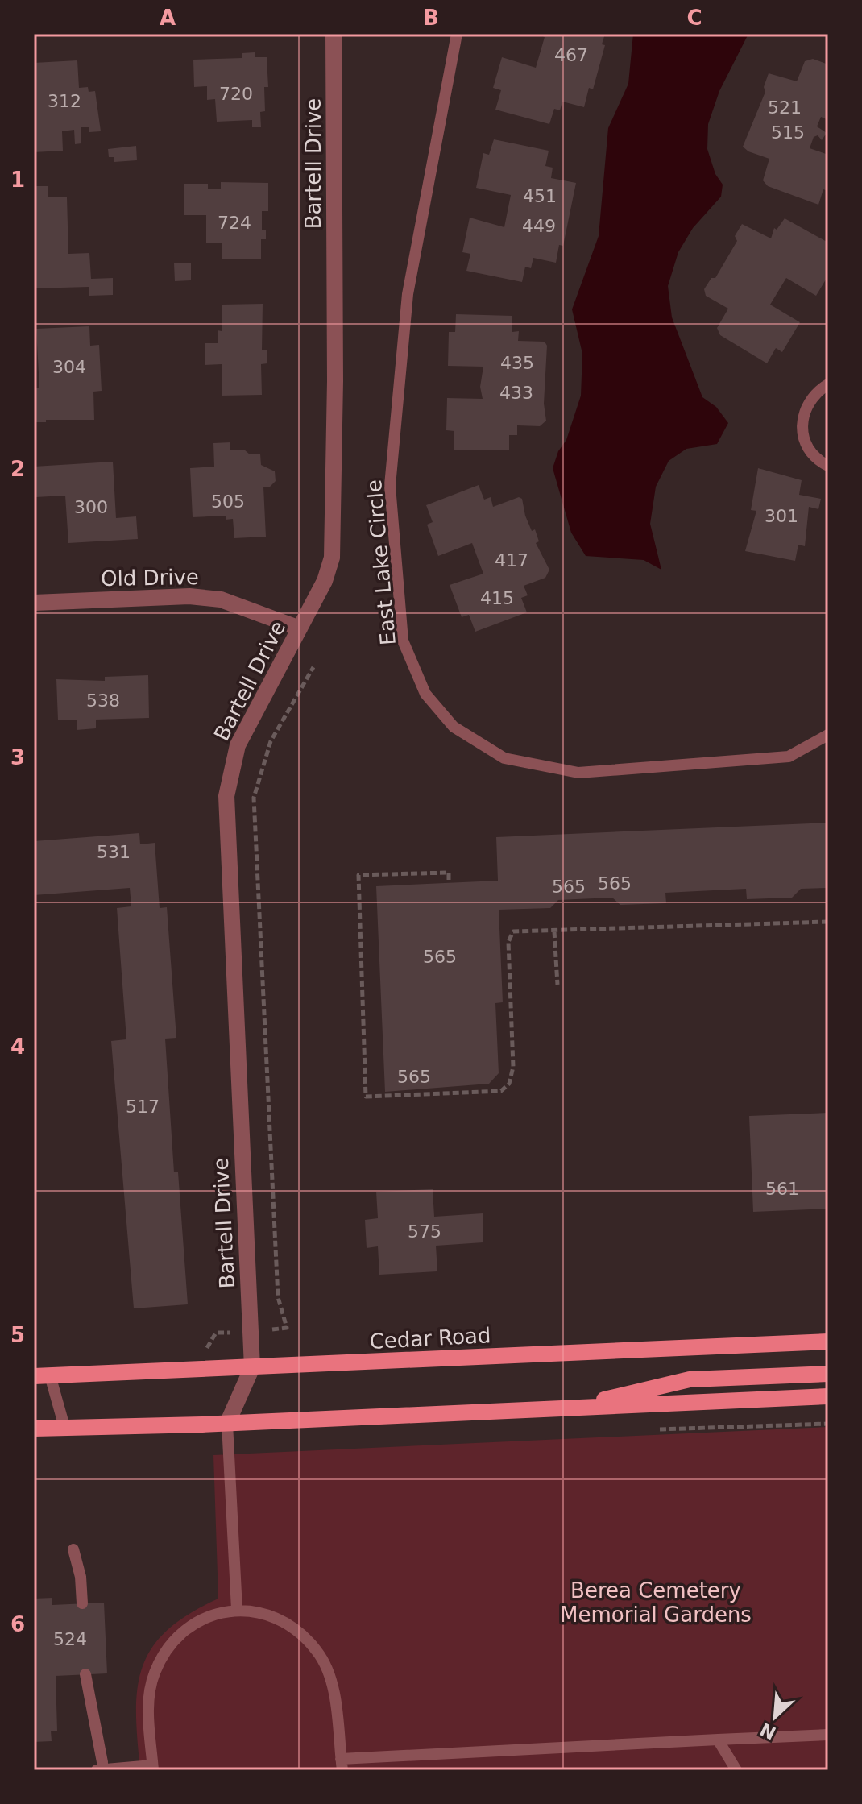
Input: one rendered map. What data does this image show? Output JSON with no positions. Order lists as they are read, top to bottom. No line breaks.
{"streets":{"main road":["Cedar Road"],"street":["Bartell Drive","Old Drive"],"lane":["East Lake Circle"]},"crossings":[["Bartell Drive","Old Drive"],["Bartell Drive","Cedar Road"]],"parks":["Berea Cemetery Memorial Gardens"],"house_numbers":["467","720","312","521","515","451","724","449","435","304","433","505","300","301","417","415","538","531","565","565","565","565","517","561","575","524"],"north":"bottom left","grid":{"columns":["A","B","C"],"rows":["1","2","3","4","5","6"]}}
